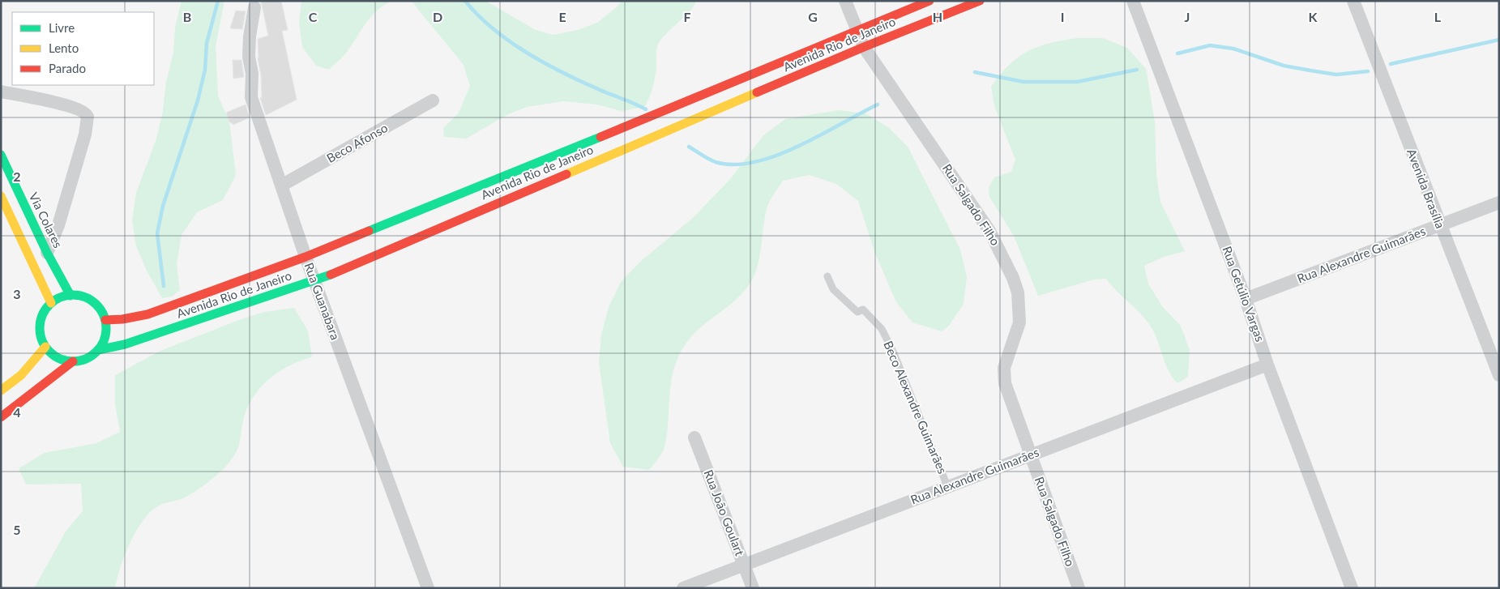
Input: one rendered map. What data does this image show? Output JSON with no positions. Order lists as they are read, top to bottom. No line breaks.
{"streets":{"main road":["Avenida Rio de Janeiro","Via Colares"],"street":["Beco Afonso","Avenida Brasília","Rua Salgado Filho","Rua Alexandre Guimarães","Rua Getúlio Vargas","Rua Guanabara","Rua João Goulart"],"lane":["Beco Alexandre Guimarães"]},"crossings":[["Avenida Rio de Janeiro","Rua Salgado Filho"],["Avenida Rio de Janeiro","Via Colares"],["Avenida Rio de Janeiro","Rua Guanabara"],["Beco Afonso","Rua Guanabara"],["Avenida Brasília","Rua Alexandre Guimarães"],["Rua Salgado Filho","Rua Alexandre Guimarães"],["Rua Alexandre Guimarães","Rua Getúlio Vargas"],["Rua Alexandre Guimarães","Beco Alexandre Guimarães"],["Rua Alexandre Guimarães","Rua João Goulart"]],"legend":["Livre","Lento","Parado"],"grid":{"columns":["B","C","D","E","F","G","H","I","J","K","L"],"rows":["2","3","4","5"]}}
